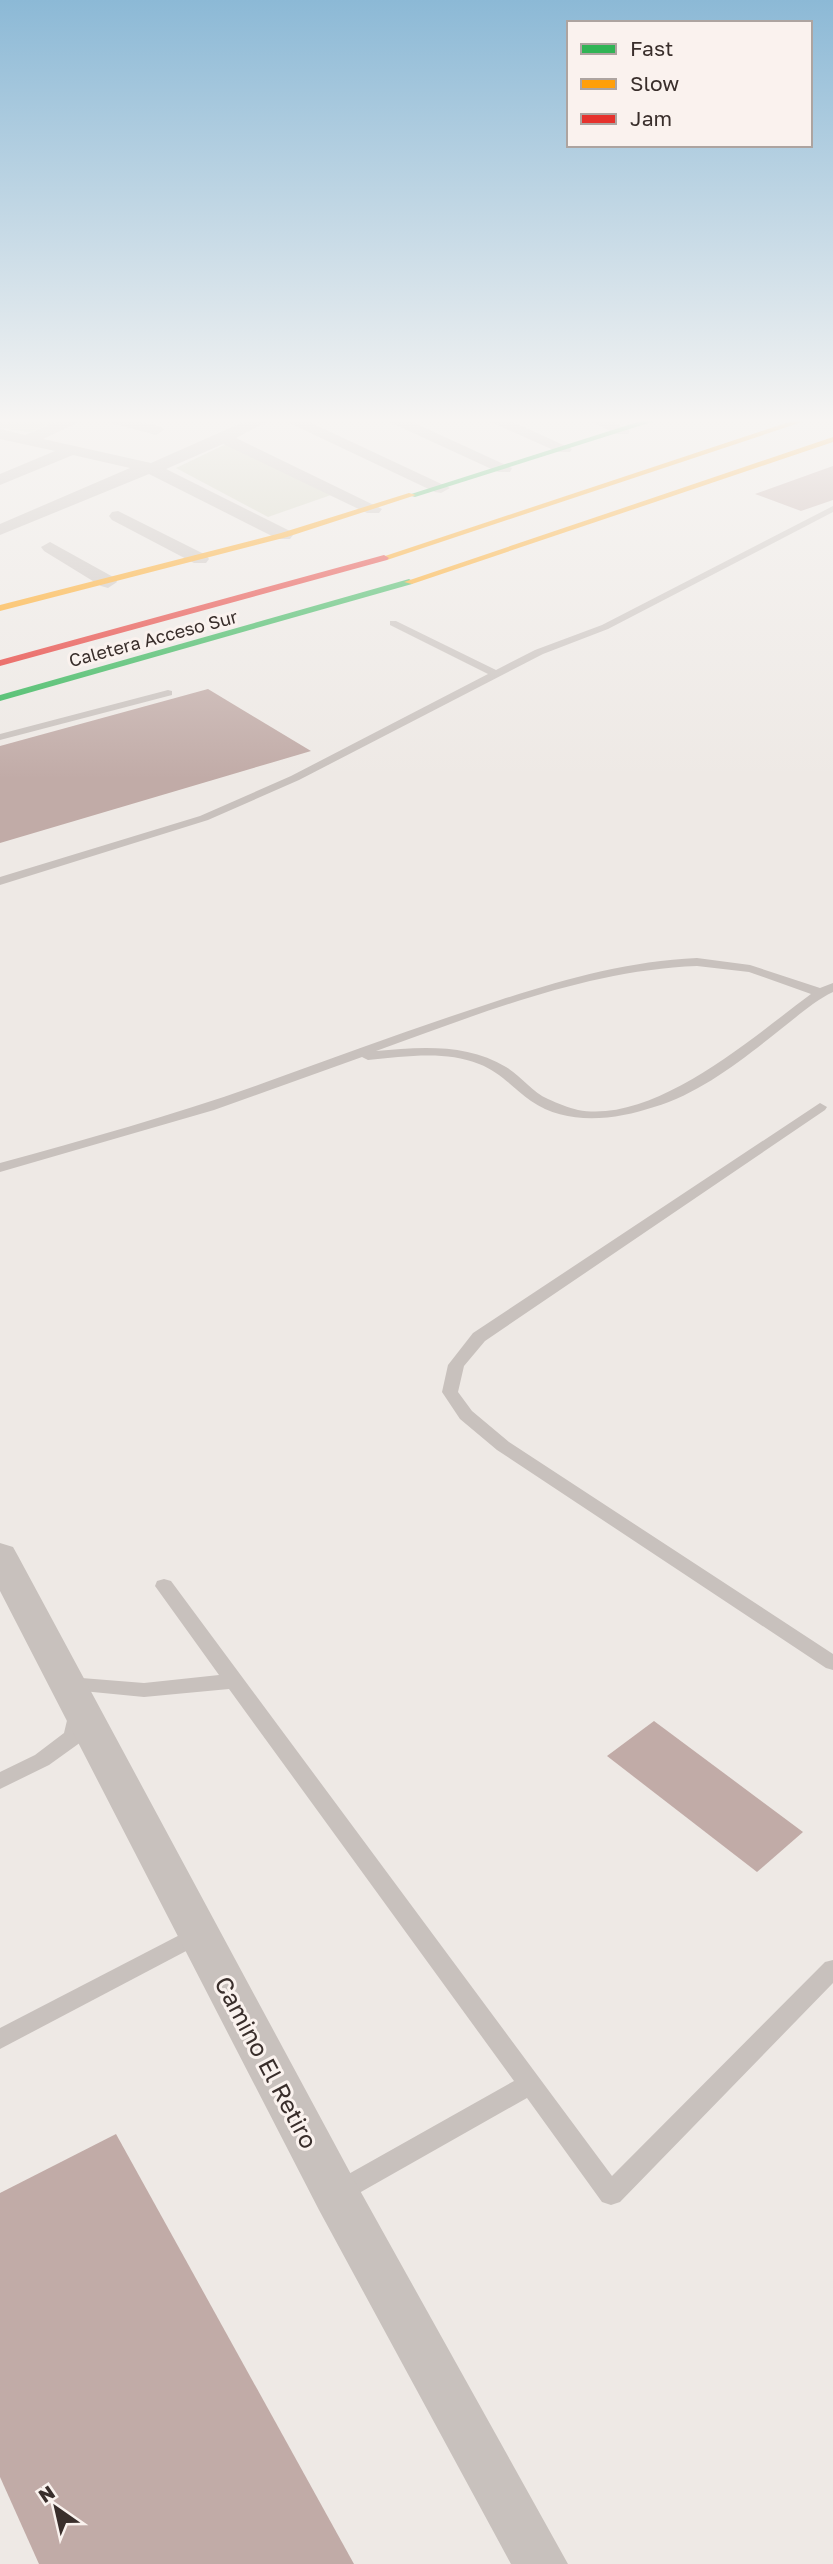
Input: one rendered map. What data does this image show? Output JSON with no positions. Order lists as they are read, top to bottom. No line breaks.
{"streets":{"main road":["Caletera Acceso Sur"],"street":["Camino El Retiro"]},"legend":["Fast","Slow","Jam"],"north":"top left"}
